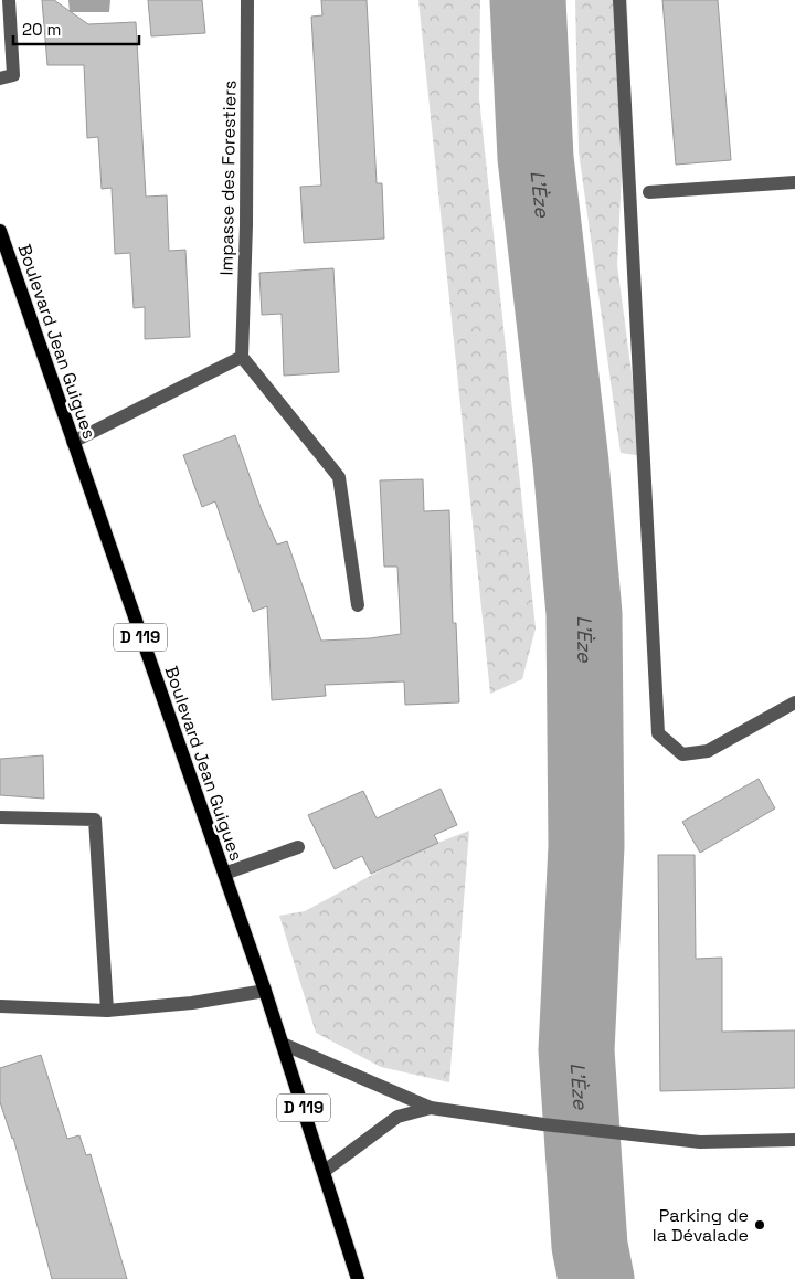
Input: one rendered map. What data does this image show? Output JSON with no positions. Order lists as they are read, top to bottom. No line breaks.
{"streets":{"main road":["Boulevard Jean Guigues","D 119"],"street":["Impasse des Forestiers"]},"water":["L'Èze"],"places":["Parking de la Dévalade"],"scale_bar":"20 m"}
